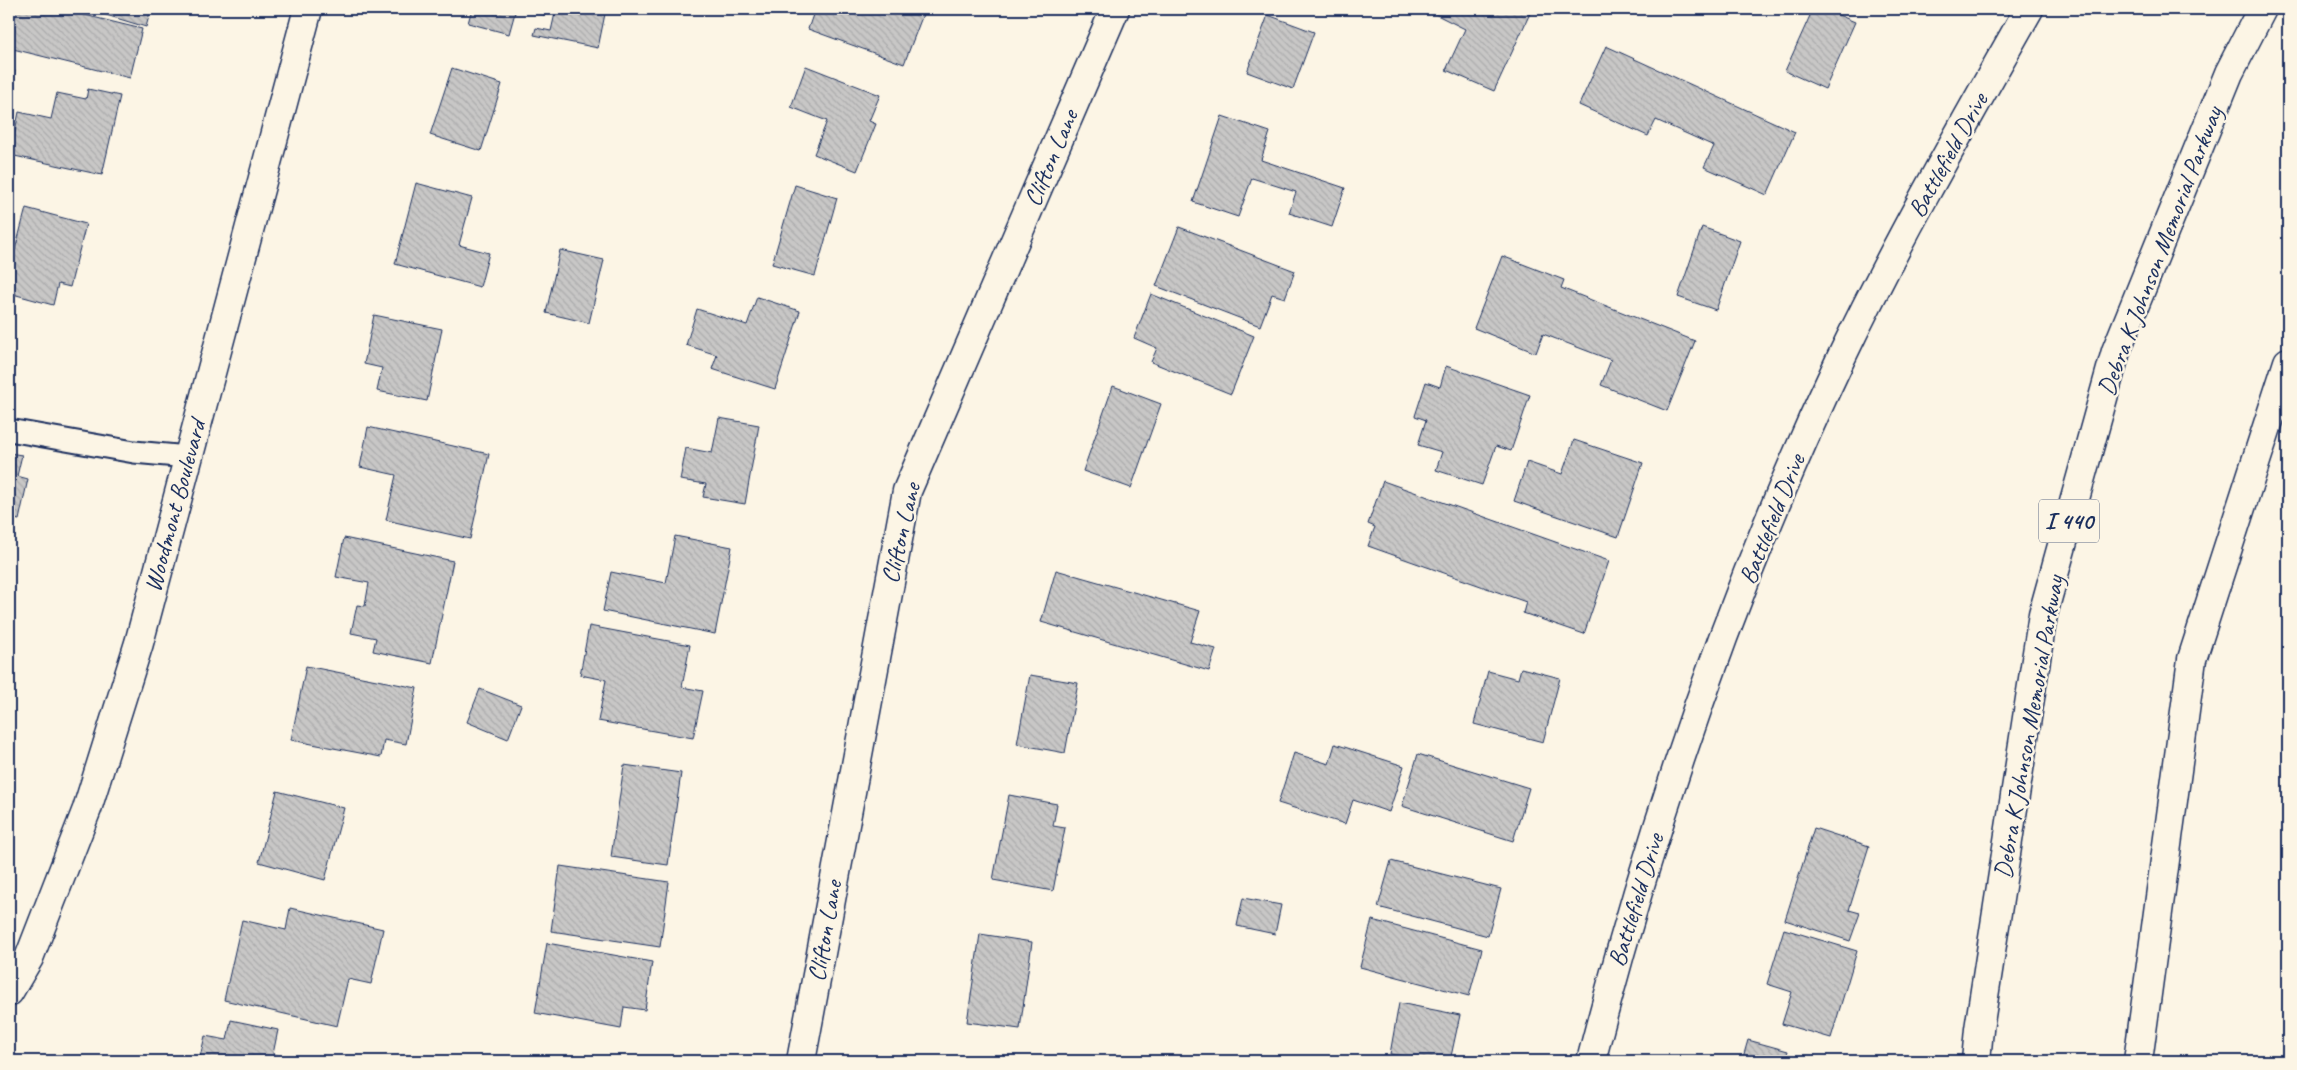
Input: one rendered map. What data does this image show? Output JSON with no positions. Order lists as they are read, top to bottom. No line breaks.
{"streets":{"main road":["Battlefield Drive","Clifton Lane","Debra K Johnson Memorial Parkway","Woodmont Boulevard","I 440"]}}
